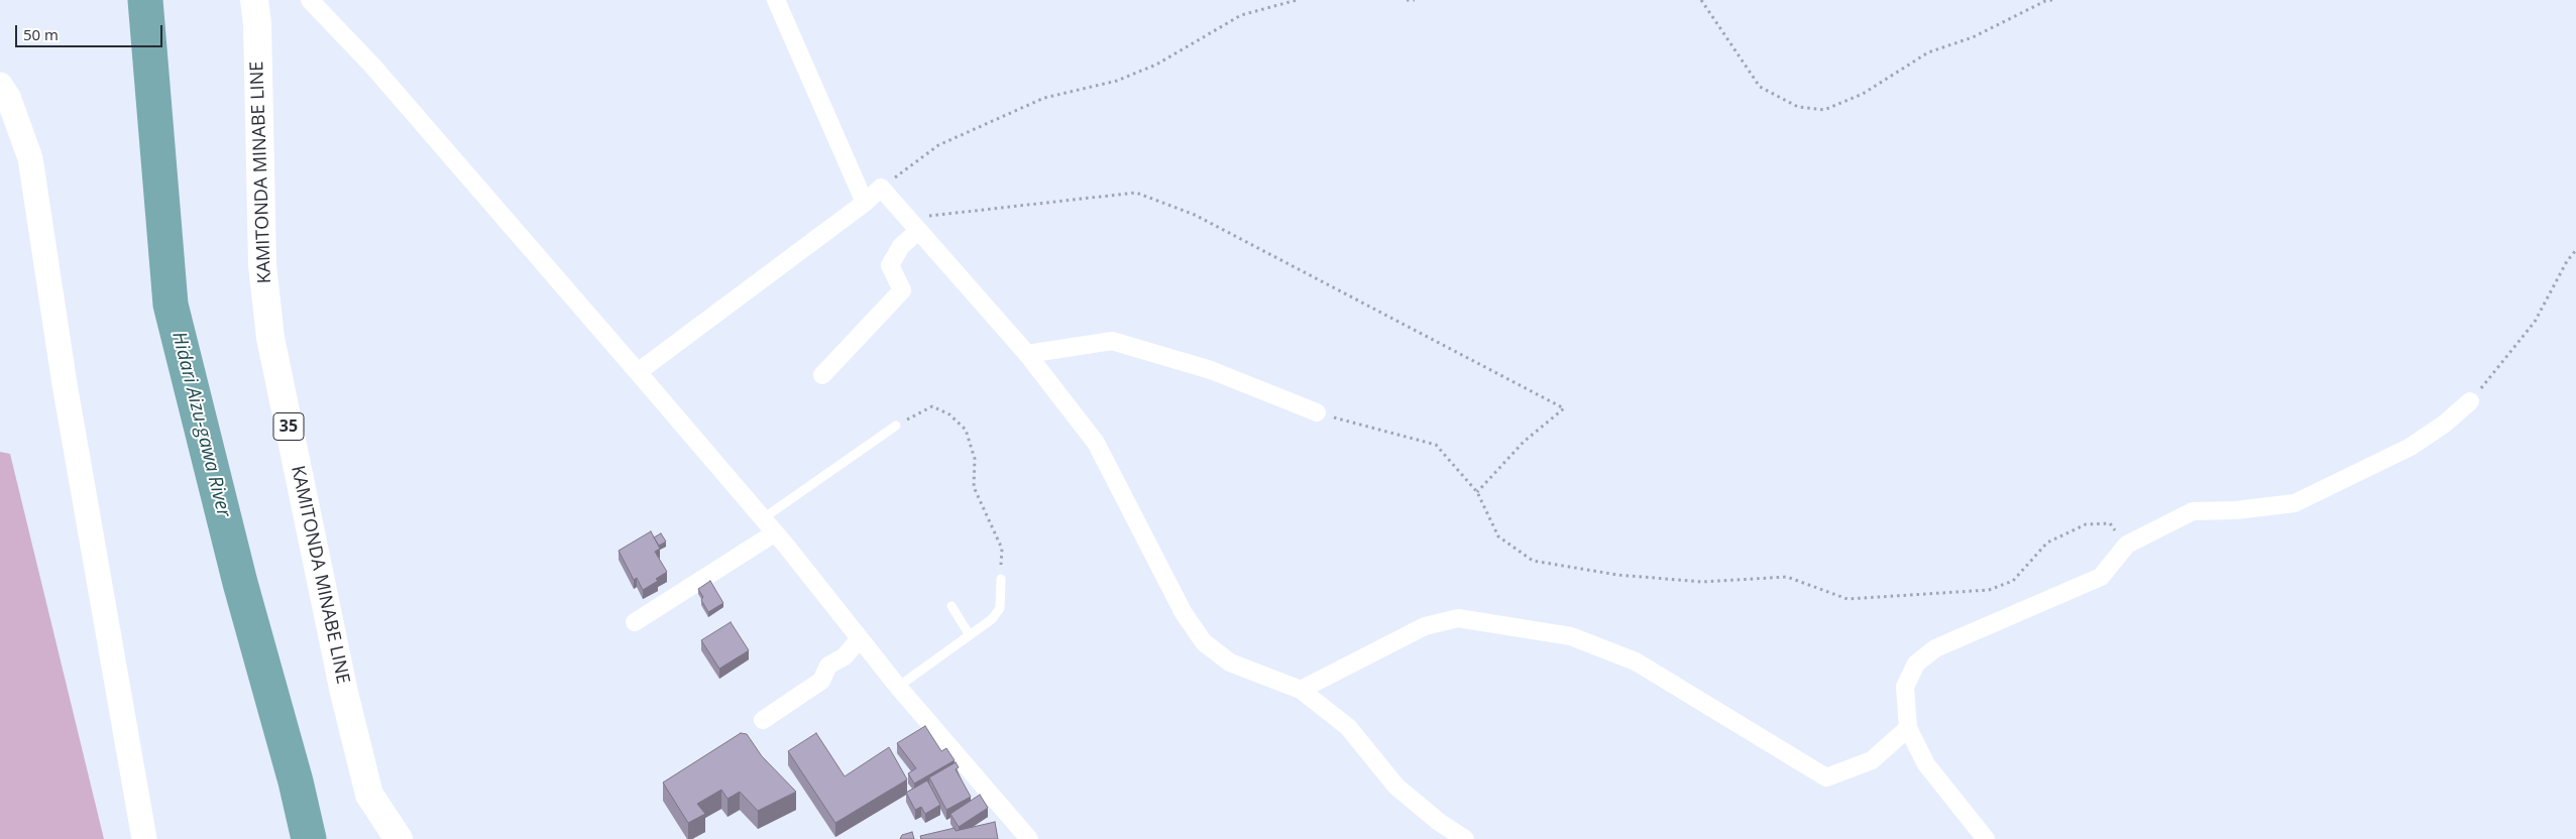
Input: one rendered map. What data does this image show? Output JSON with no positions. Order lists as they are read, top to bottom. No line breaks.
{"streets":{"main road":["KAMITONDA MINABE LINE","35"]},"water":["Hidari Aizu-gawa River"],"scale_bar":"50 m"}
